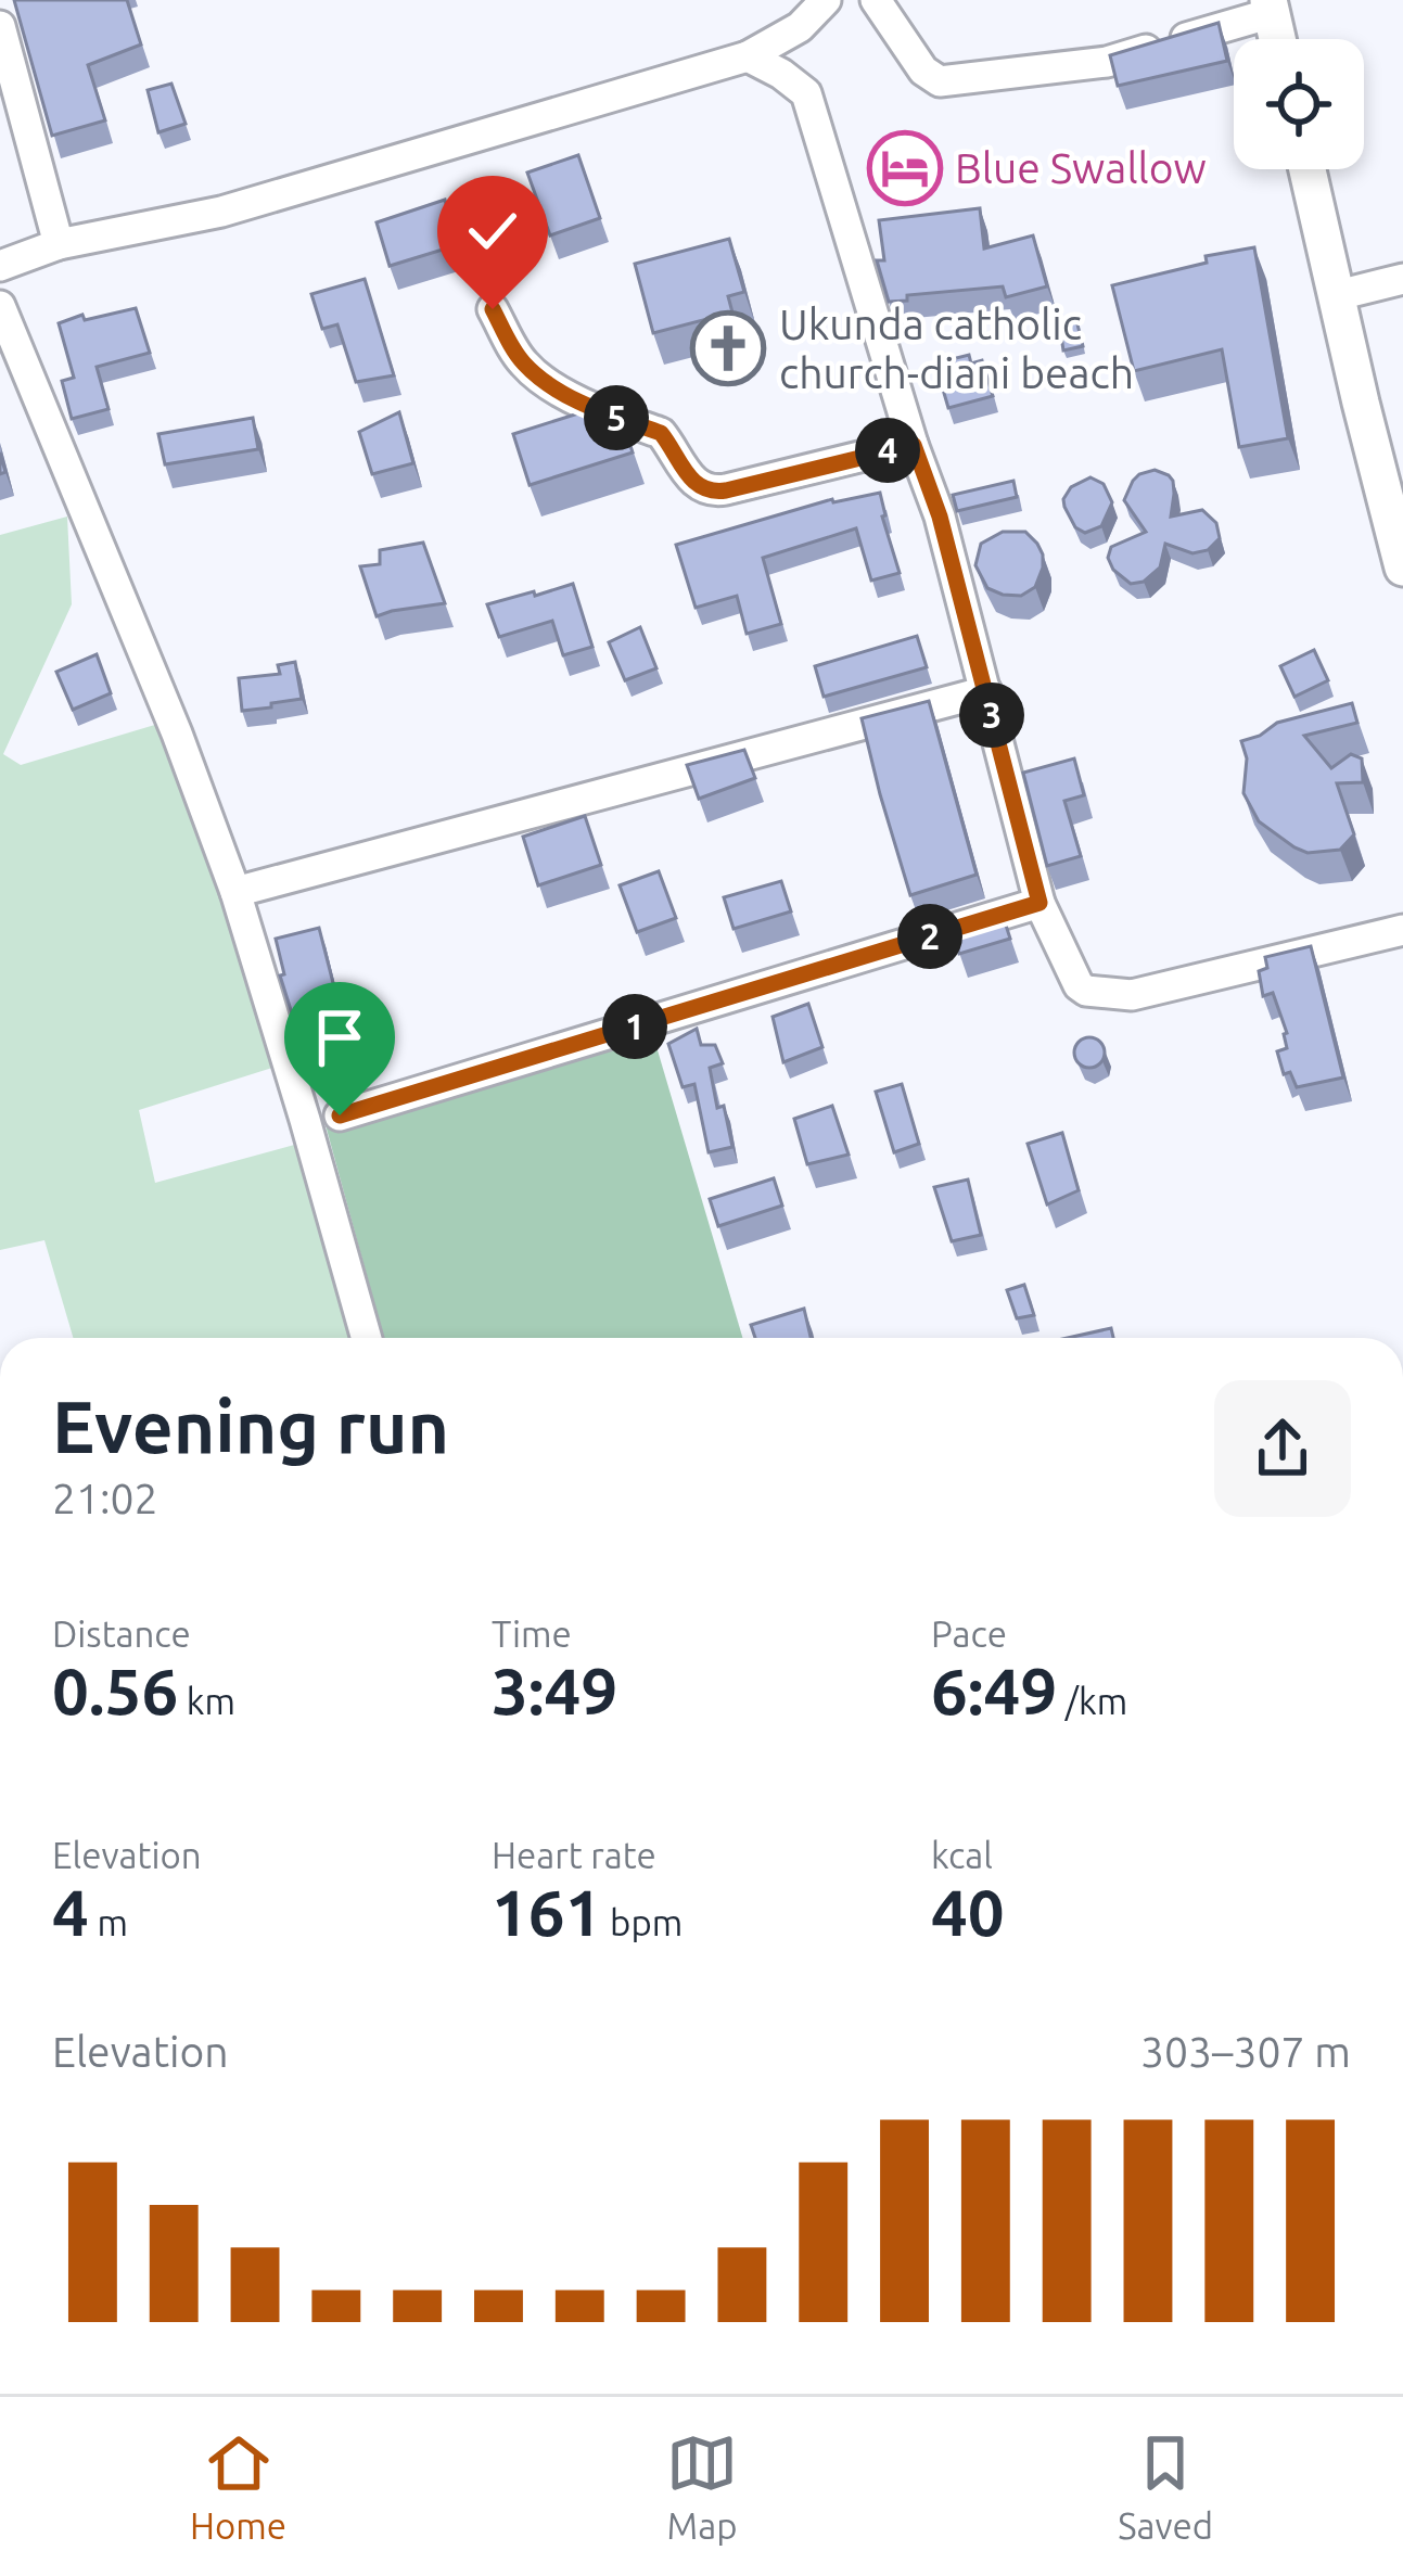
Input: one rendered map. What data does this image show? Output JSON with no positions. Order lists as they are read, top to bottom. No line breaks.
{"places":{"hotel":["Blue Swallow"],"church":["Ukunda catholic church-diani beach"]},"page":{"pins":["5","4","3","2","1"],"heading":["Evening run","21:02"],"stats":[["Distance","0.56 km"],["Time","3:49"],["Pace","6:49 /km"],["Elevation","4 m"],["Heart rate","161 bpm"],["kcal","40"]],"chart":["Elevation","303–307 m"],"tabs":["Home","Map","Saved"]}}
